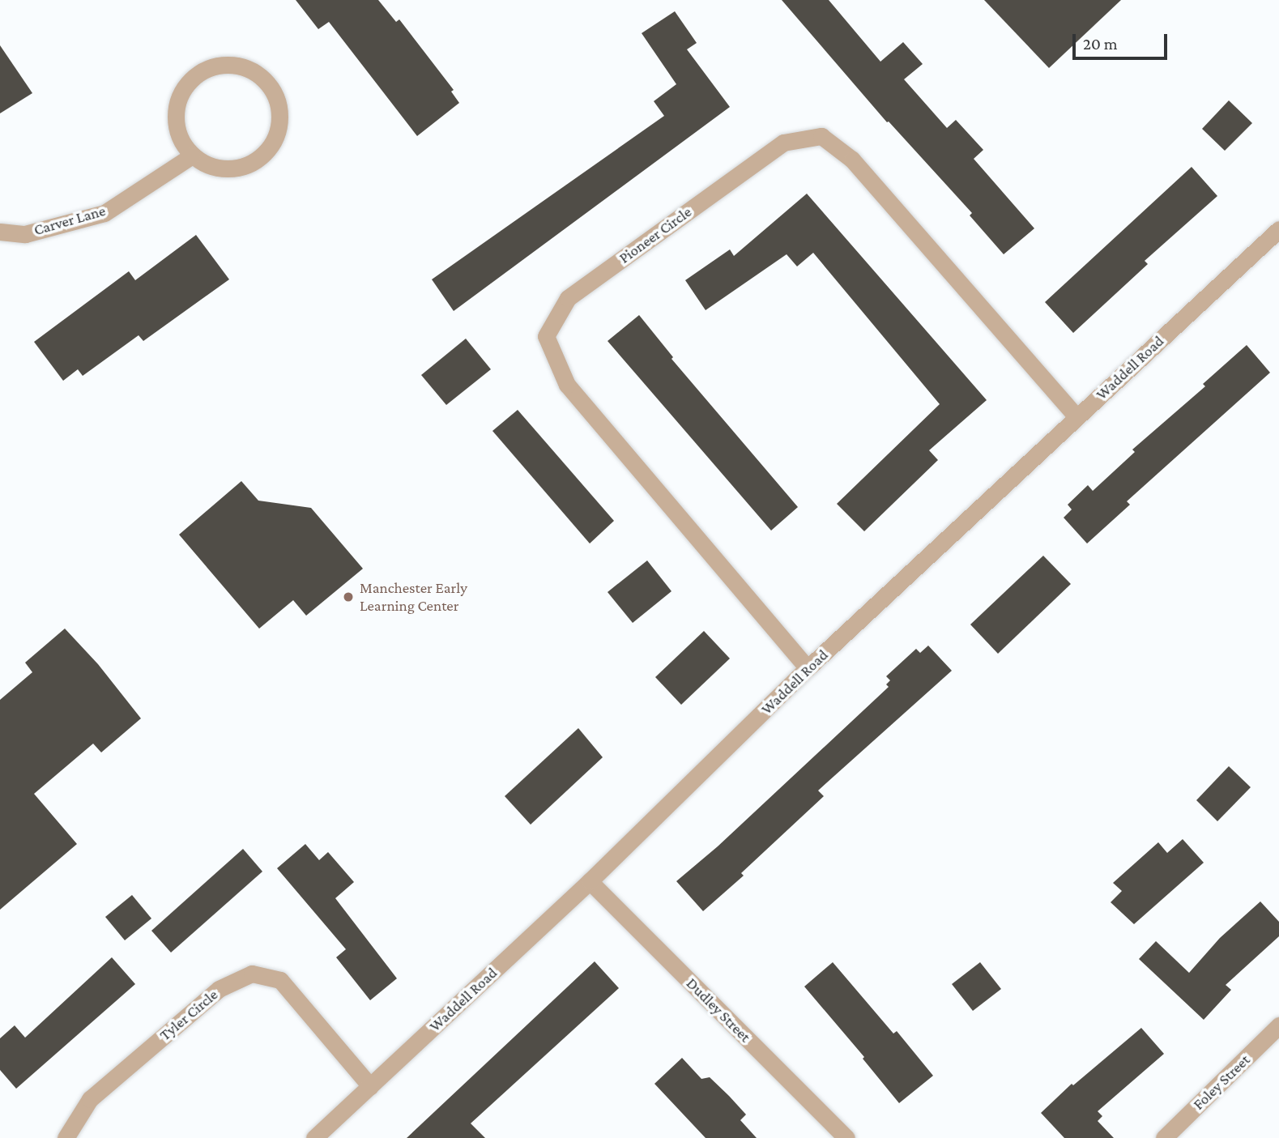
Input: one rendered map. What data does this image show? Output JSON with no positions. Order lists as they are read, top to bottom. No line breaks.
{"streets":{"street":["Carver Lane","Pioneer Circle","Waddell Road","Dudley Street","Tyler Circle","Foley Street"]},"crossings":[["Pioneer Circle","Waddell Road"],["Waddell Road","Dudley Street"],["Waddell Road","Tyler Circle"]],"places":["Manchester Early Learning Center"],"scale_bar":"20 m"}
